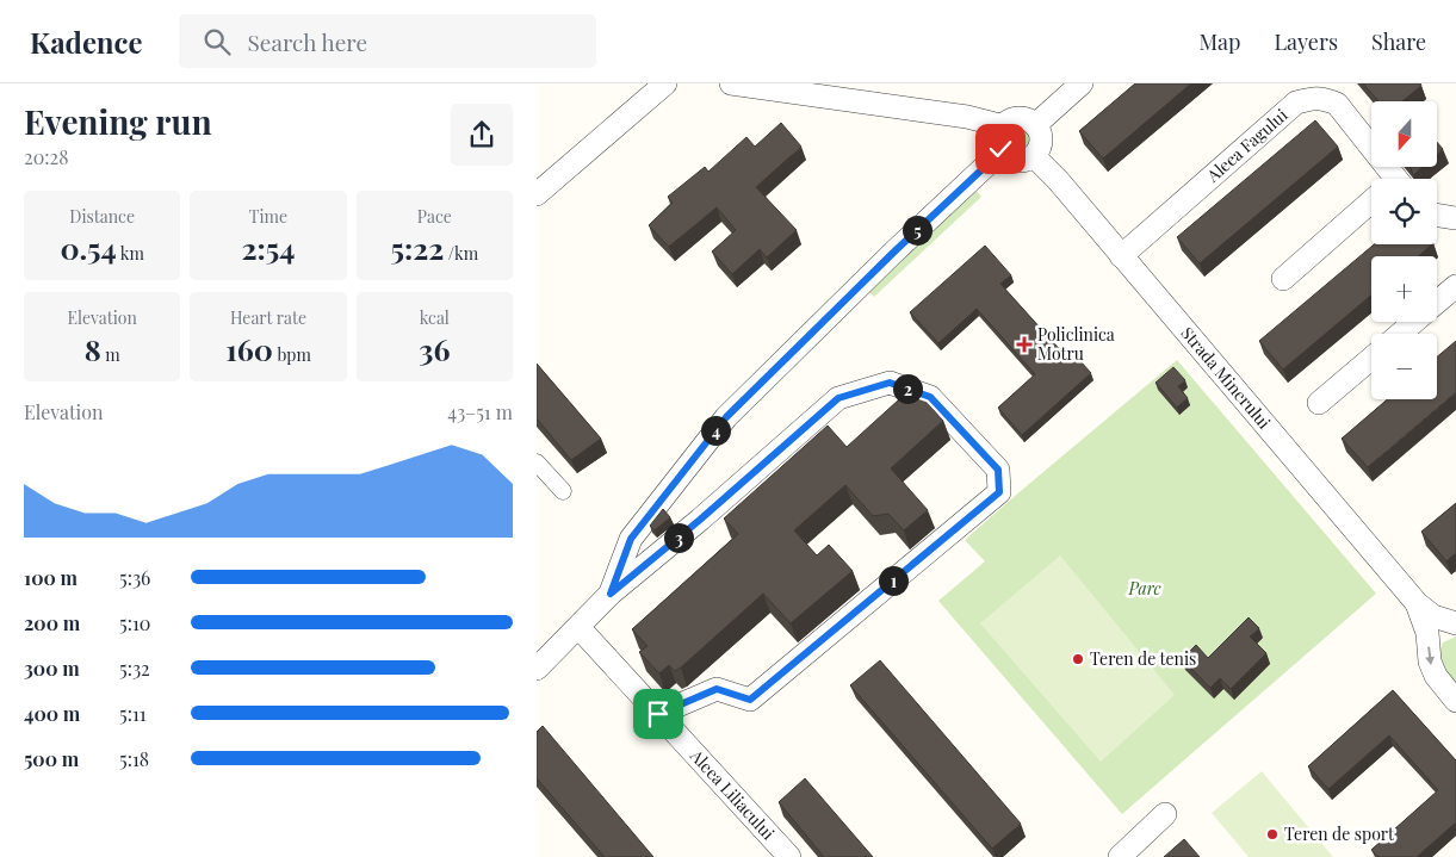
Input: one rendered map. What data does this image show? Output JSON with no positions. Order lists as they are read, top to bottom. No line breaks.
{"streets":{"street":["Aleea Fagului","Strada Minerului","Aleea Liliacului"]},"crossings":[["Aleea Fagului","Strada Minerului"]],"parks":["Parc"],"places":{"health":["Policlinica Motru"],"other":["Teren de tenis","Teren de sport"]},"north":"bottom","page":{"header":"Kadence","search":"Search here","nav":["Map","Layers","Share"],"heading":["Evening run","20:28"],"map_buttons":["+","−"],"stats":[["Distance","0.54 km"],["Time","2:54"],["Pace","5:22 /km"],["Elevation","8 m"],["Heart rate","160 bpm"],["kcal","36"]],"pins":["5","2","4","3","1"],"chart":["Elevation","43–51 m"],"list":[{"name":"100 m","note":"5:36"},{"name":"200 m","note":"5:10"},{"name":"300 m","note":"5:32"},{"name":"400 m","note":"5:11"},{"name":"500 m","note":"5:18"}]}}
